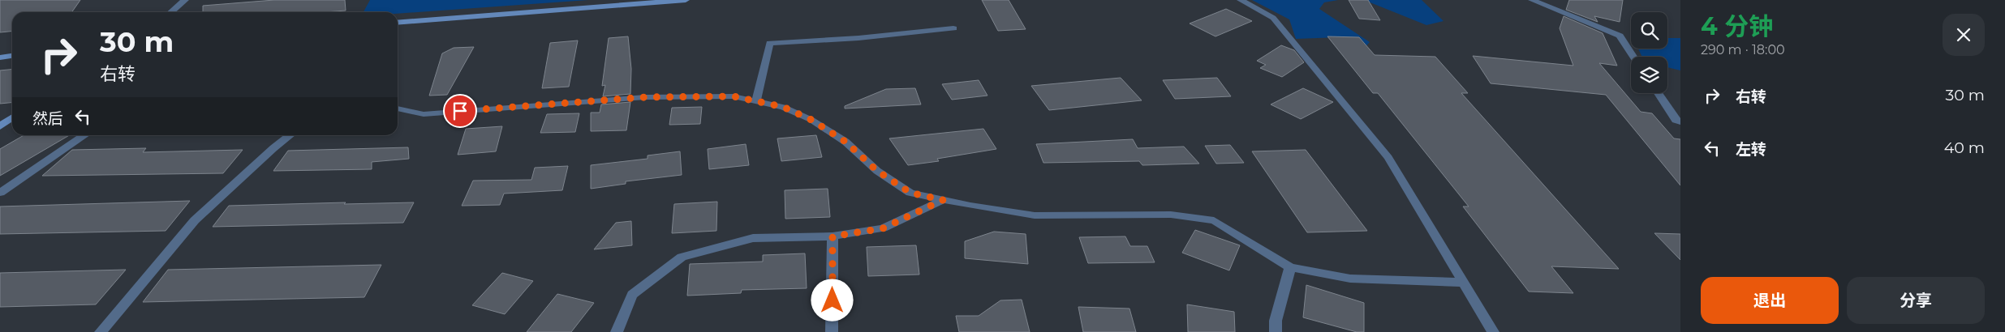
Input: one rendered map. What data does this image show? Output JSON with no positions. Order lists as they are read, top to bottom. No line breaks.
{"page":{"heading":["4 分钟","290 m · 18:00"],"turn":["30 m","右转"],"list":[{"name":"右转","value":"30 m"},{"name":"左转","value":"40 m"}],"then":"然后","buttons":["退出","分享"]}}
